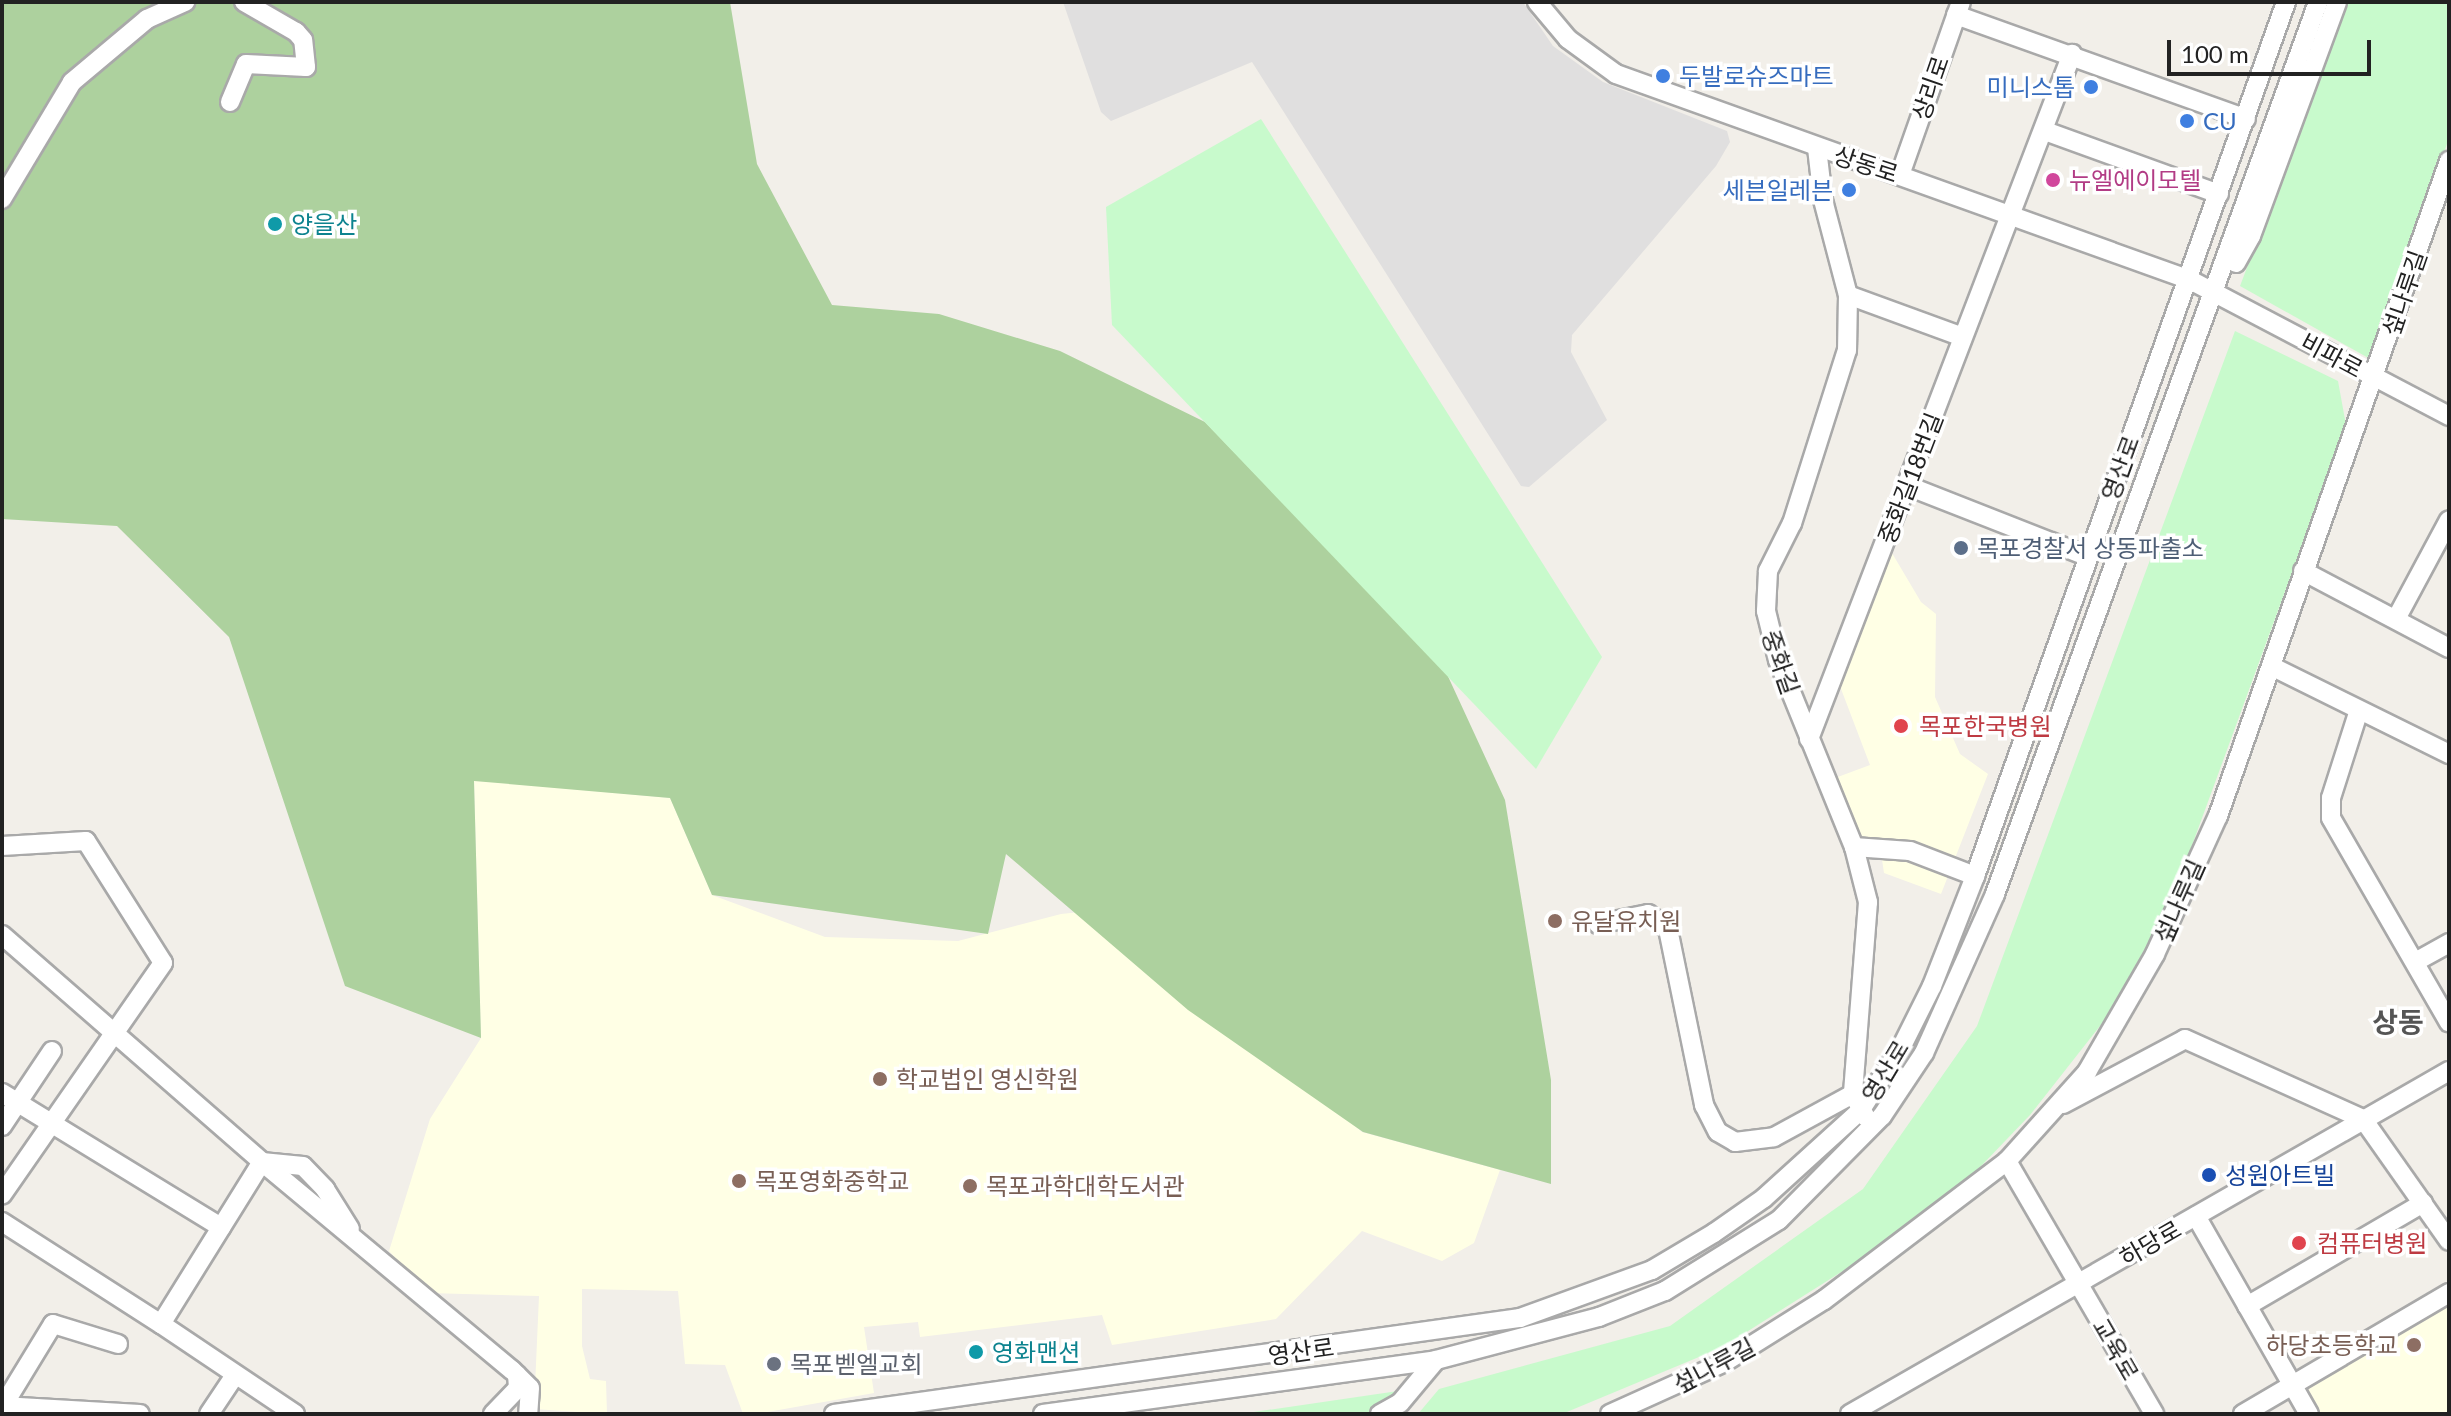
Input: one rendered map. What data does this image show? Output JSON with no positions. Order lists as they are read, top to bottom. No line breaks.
{"streets":{"street":["상리로","상동로","섶나루길","비파로","영산로","중화길18번길","중화길","하당로","교육로"]},"crossings":[["상리로","상동로"],["상동로","비파로"],["상동로","영산로"],["상동로","중화길18번길"],["상동로","중화길"],["섶나루길","비파로"],["섶나루길","교육로"],["비파로","영산로"],["영산로","중화길"],["중화길18번길","중화길"],["하당로","교육로"]],"districts":["상동"],"places":["두발로슈즈마트","미니스톱","CU","뉴엘에이모텔","세븐일레븐","양을산","목포경찰서 상동파출소","목포한국병원","유달유치원","학교법인 영신학원","성원아트빌","목포영화중학교","목포과학대학도서관","컴퓨터병원","하당초등학교","영화맨션","목포벧엘교회"],"scale_bar":"100 m"}
